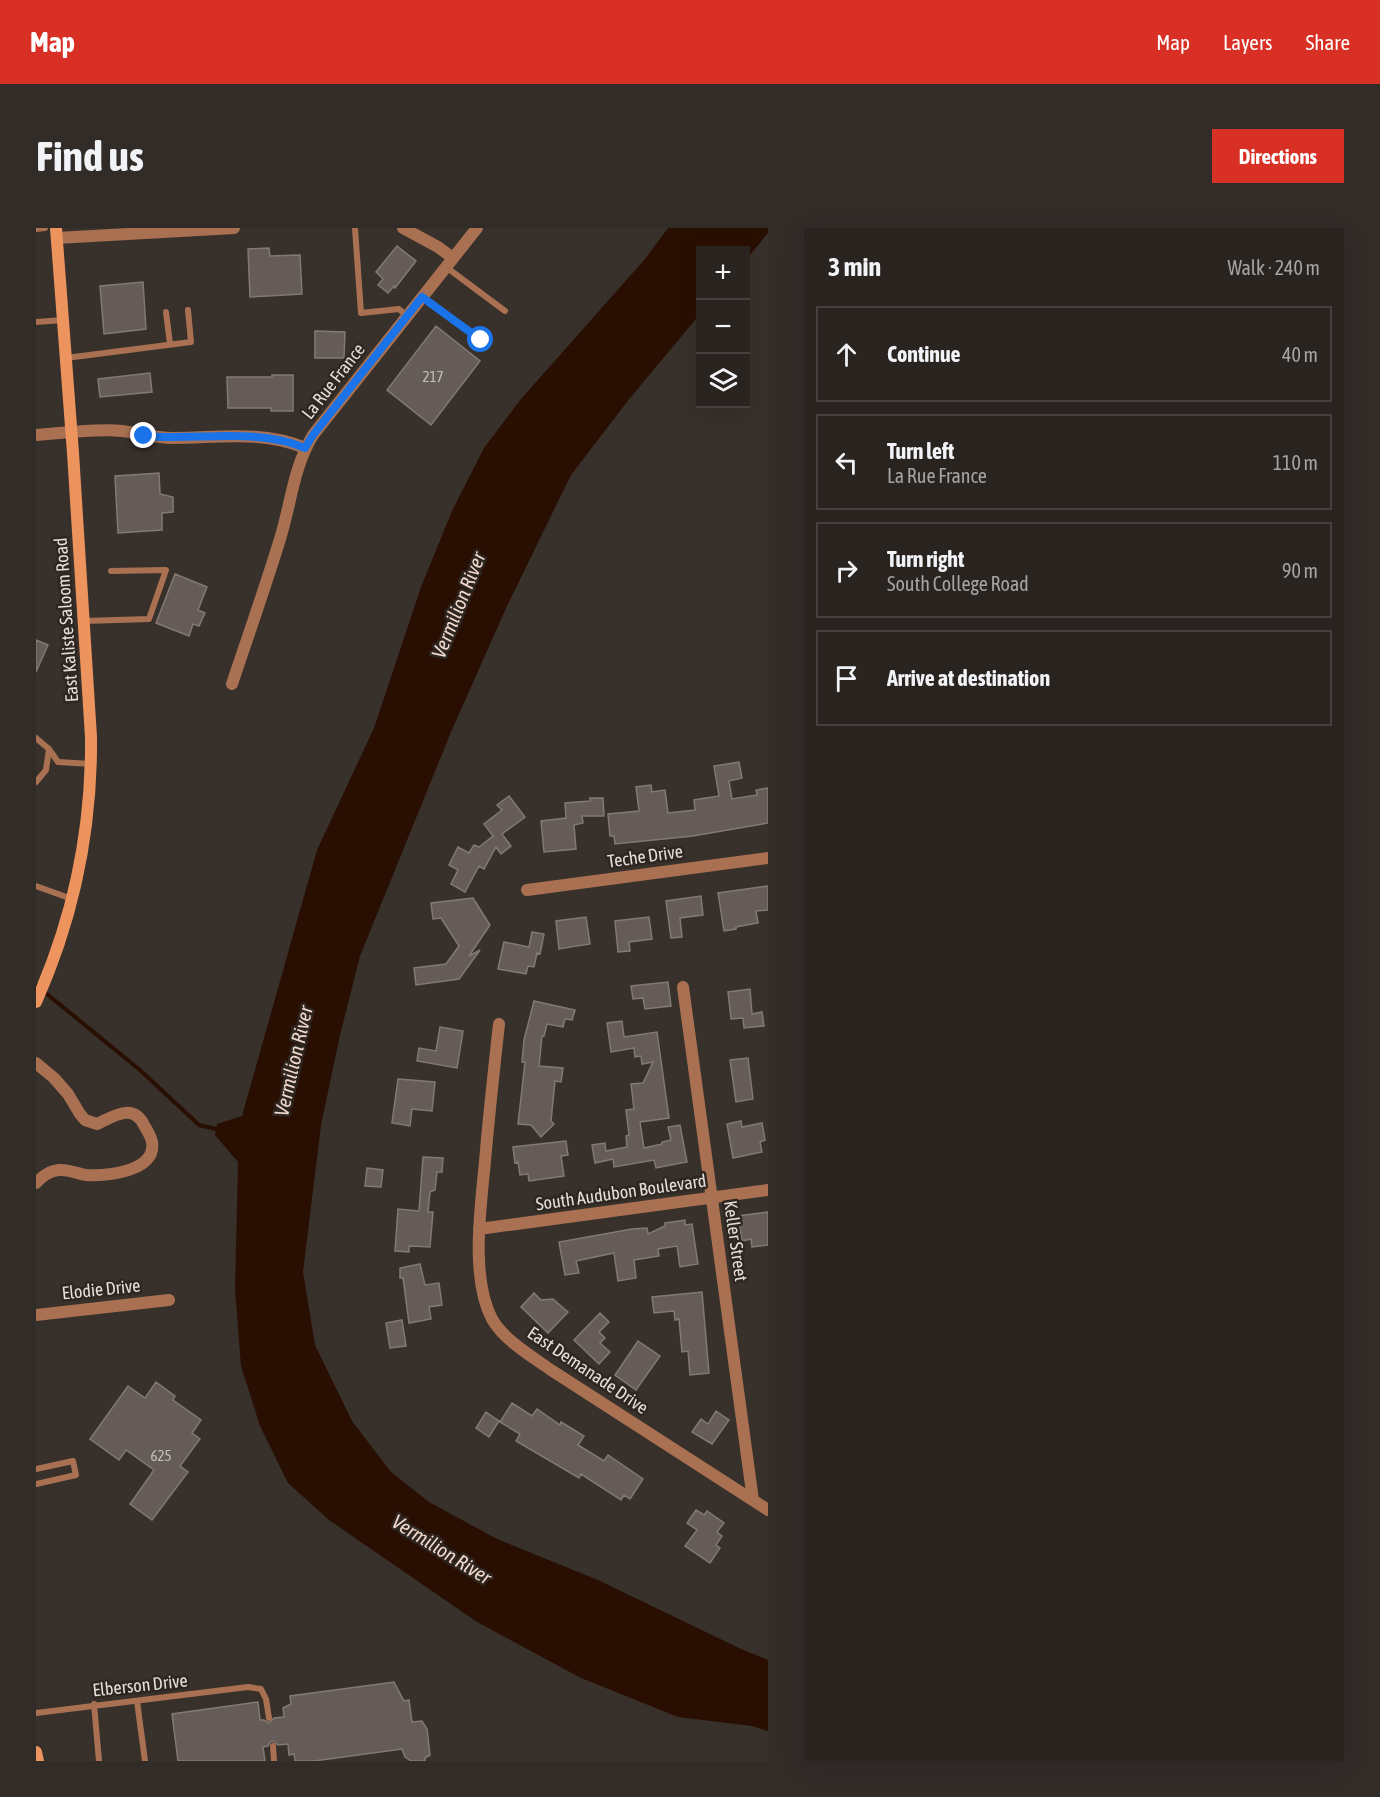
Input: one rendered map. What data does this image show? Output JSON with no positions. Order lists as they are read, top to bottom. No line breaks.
{"streets":{"main road":["East Kaliste Saloom Road"],"street":["La Rue France","Teche Drive","South Audubon Boulevard","Keller Street","Elodie Drive","East Demanade Drive"],"lane":["Elberson Drive"]},"crossings":[["South Audubon Boulevard","Keller Street"],["South Audubon Boulevard","East Demanade Drive"],["Keller Street","East Demanade Drive"]],"water":["Vermilion River"],"house_numbers":["217","625"],"page":{"header":"Map","nav":["Map","Layers","Share"],"buttons":"Directions","title":"Find us","heading":["3 min","Walk · 240 m"],"map_buttons":["+","−"],"list":[["Continue","40 m"],["Turn left","La Rue France","110 m"],["Turn right","South College Road","90 m"],"Arrive at destination"]}}
